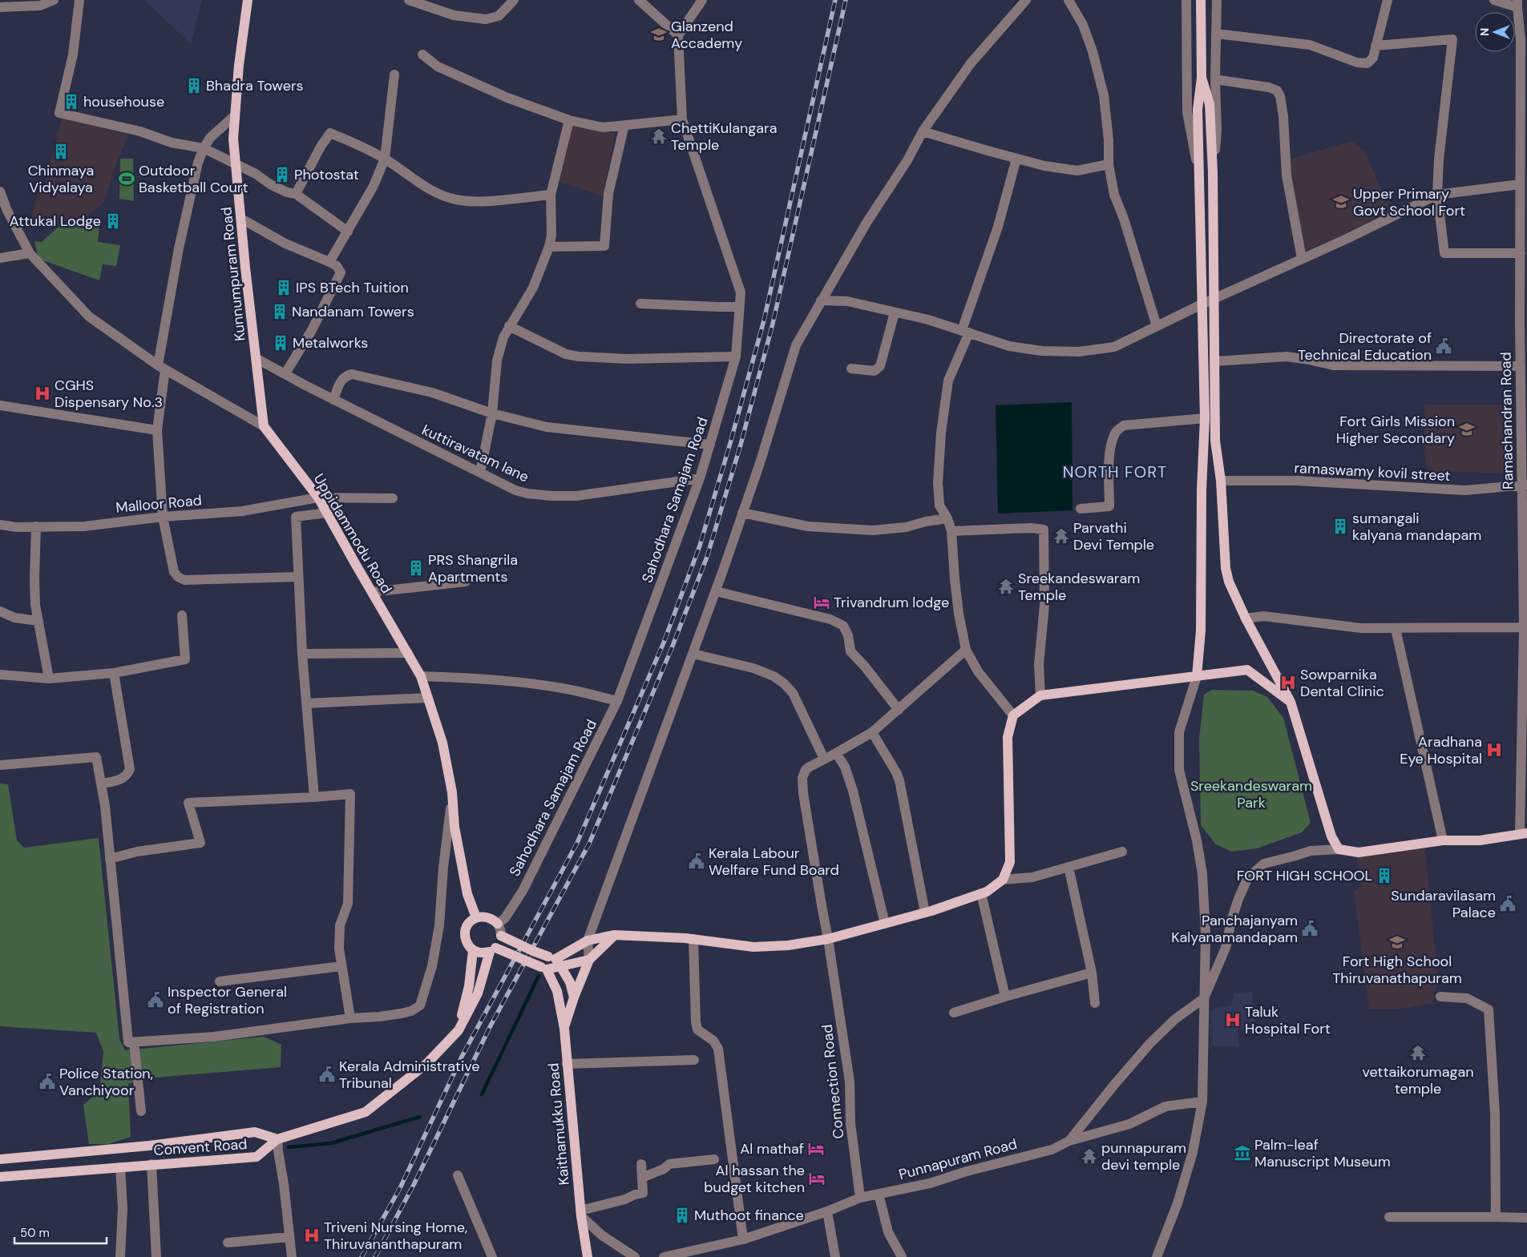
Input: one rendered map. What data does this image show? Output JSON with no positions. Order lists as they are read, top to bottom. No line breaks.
{"streets":{"main road":["Kunnumpuram Road","Uppidammodu Road","Kaithamukku Road","Convent Road"],"street":["Ramachandran Road","kuttiravatam lane","ramaswamy kovil street","Sahodhara Samajam Road","Malloor Road","Connection Road","Punnapuram Road"]},"crossings":[["Kunnumpuram Road","kuttiravatam lane"],["Kunnumpuram Road","Uppidammodu Road"],["Ramachandran Road","ramaswamy kovil street"],["kuttiravatam lane","Sahodhara Samajam Road"],["Malloor Road","Uppidammodu Road"],["Connection Road","Punnapuram Road"]],"districts":["NORTH FORT"],"parks":["Sreekandeswaram Park"],"places":{"school or university":["Glanzend Accademy","Upper Primary Govt School Fort","Fort Girls Mission Higher Secondary","Fort High School Thiruvanathapuram"],"building":["Bhadra Towers","househouse","Chinmaya Vidyalaya","Photostat","Attukal Lodge","IPS BTech Tuition","Nandanam Towers","Metalworks","sumangali kalyana mandapam","PRS Shangrila Apartments","FORT HIGH SCHOOL","Muthoot finance"],"temple":["ChettiKulangara Temple","Parvathi Devi Temple","Sreekandeswaram Temple","vettaikorumagan temple","punnapuram devi temple"],"sports":["Outdoor Basketball Court"],"public building":["Directorate of Technical Education","Kerala Labour Welfare Fund Board","Sundaravilasam Palace","Panchajanyam Kalyanamandapam","Inspector General of Registration","Kerala Administrative Tribunal","Police Station, Vanchiyoor"],"hospital":["CGHS Dispensary No.3","Sowparnika Dental Clinic","Aradhana Eye Hospital","Taluk Hospital Fort","Triveni Nursing Home, Thiruvananthapuram"],"hotel":["Trivandrum lodge","Al mathaf","Al hassan the budget kitchen"],"museum":["Palm-leaf Manuscript Museum"]},"scale_bar":"50 m","north":"left"}
